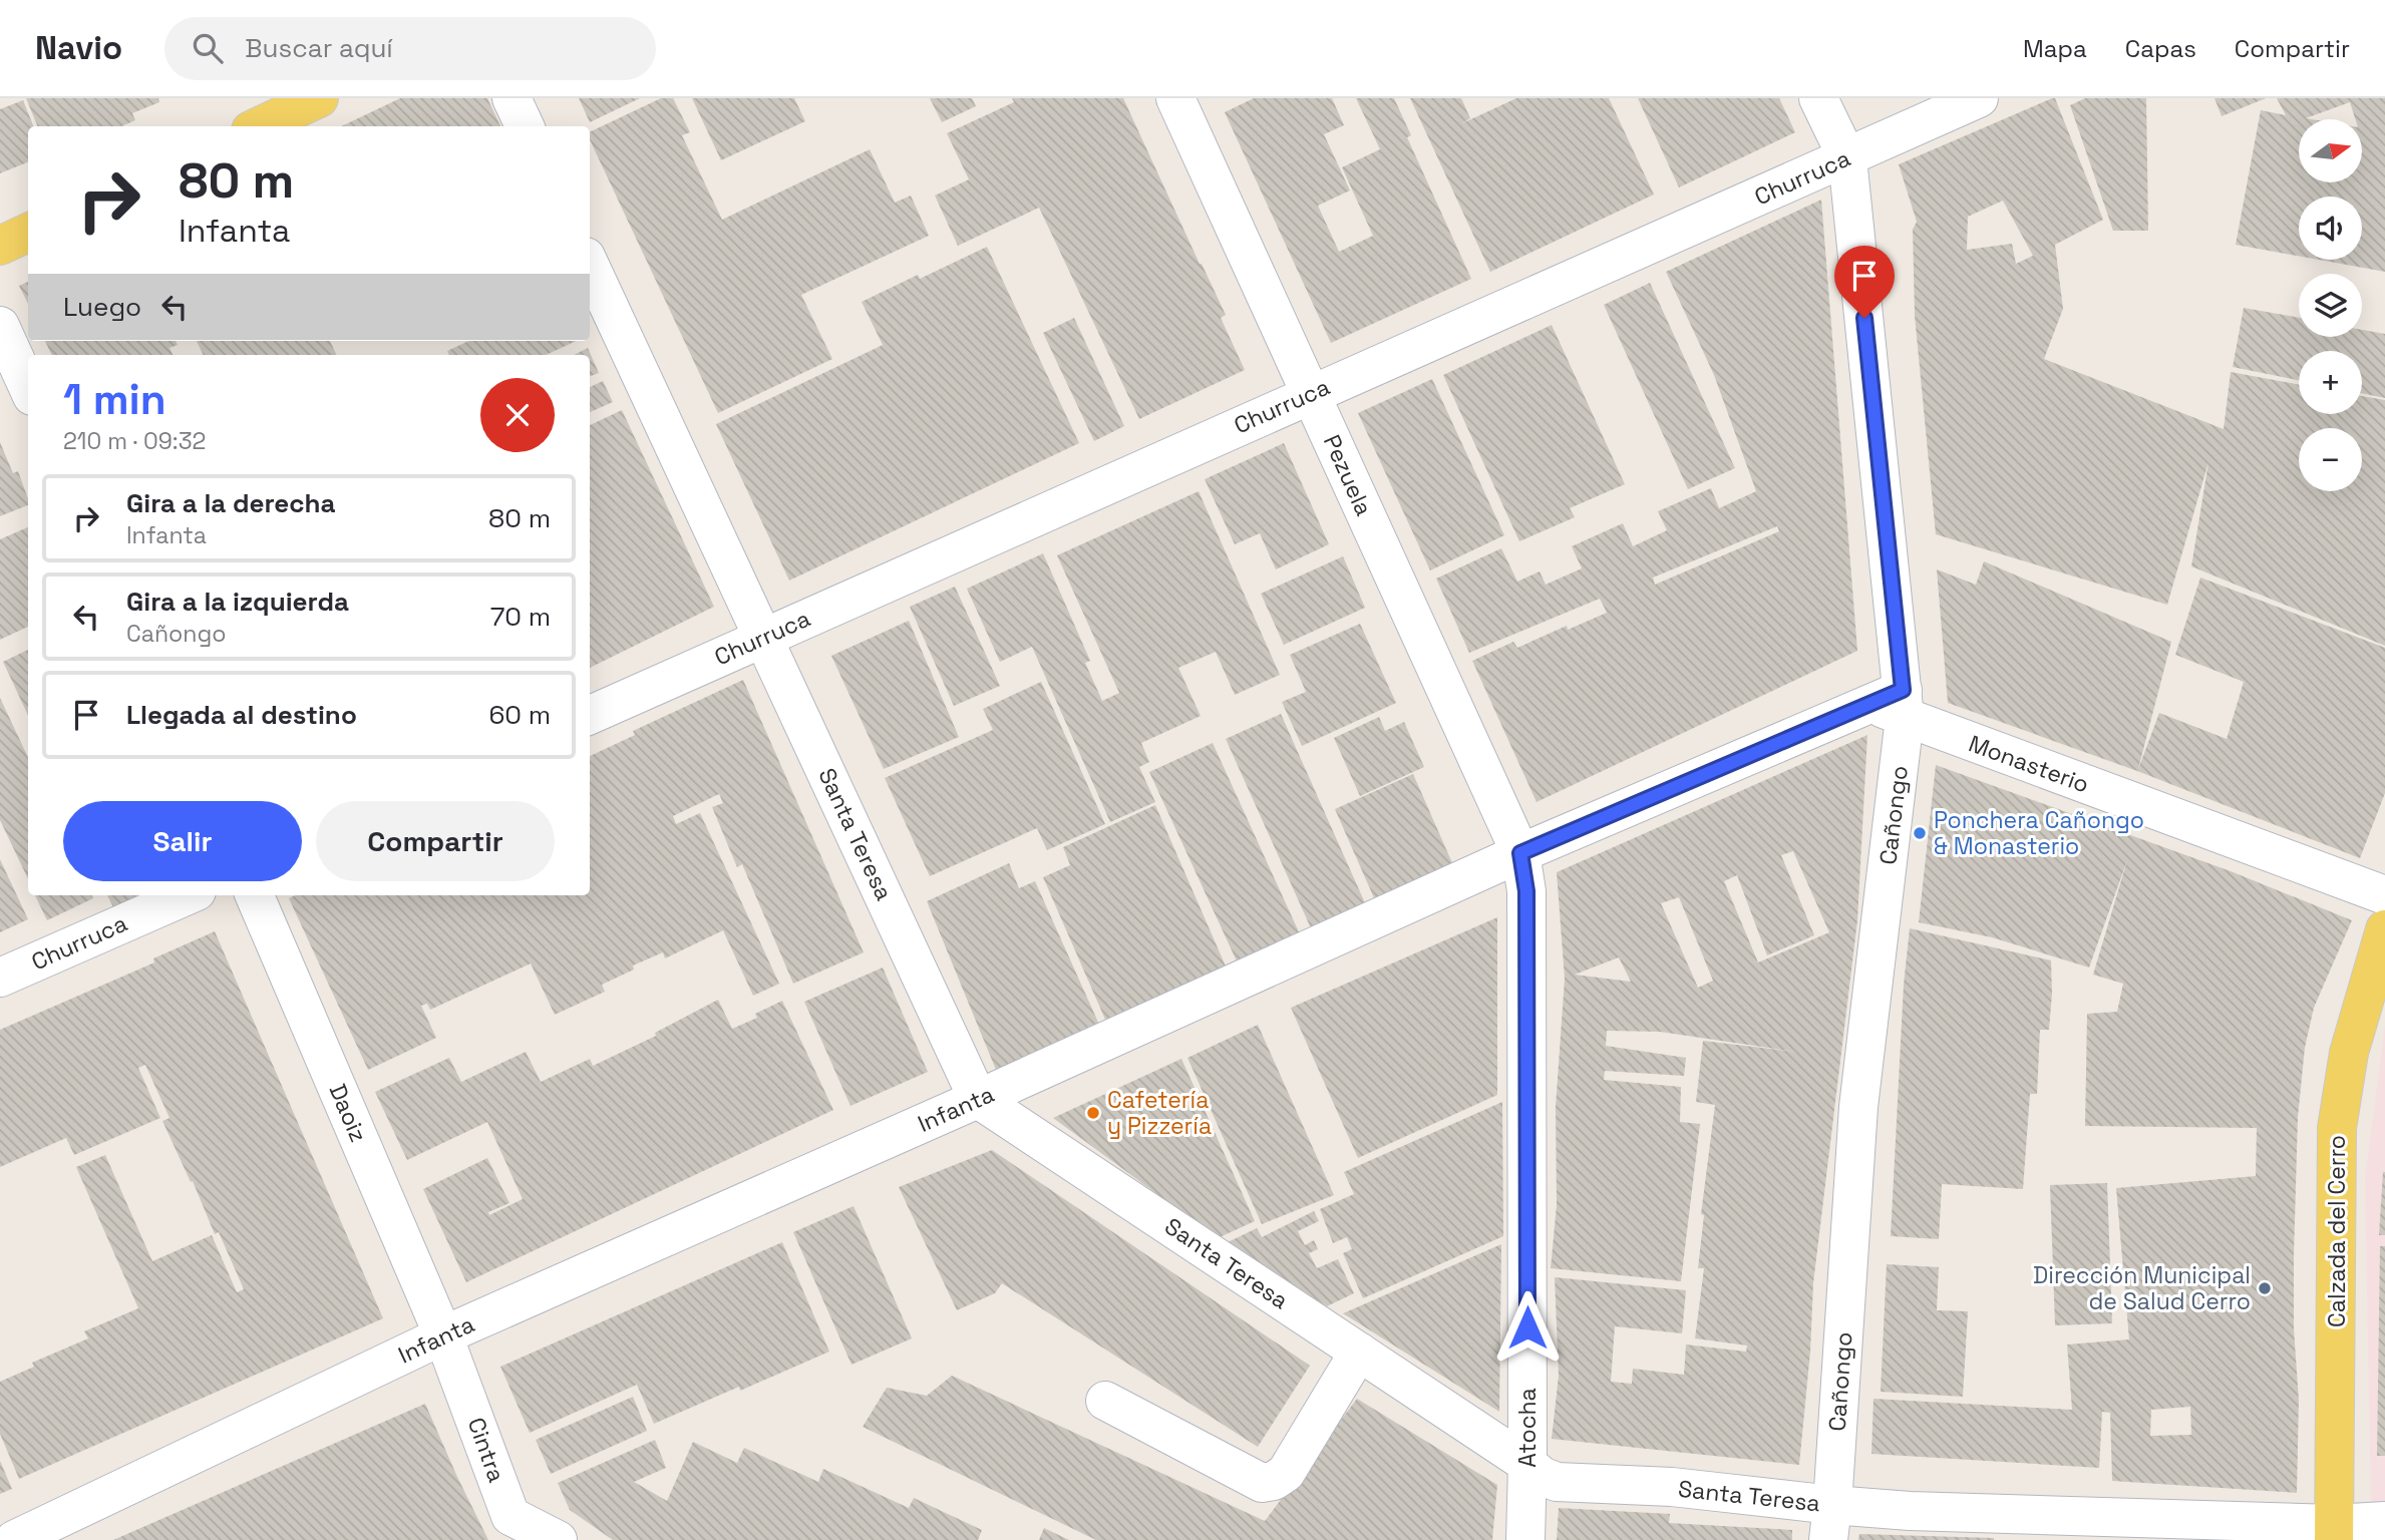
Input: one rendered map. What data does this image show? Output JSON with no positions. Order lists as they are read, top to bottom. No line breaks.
{"streets":{"main road":["Calzada del Cerro"],"street":["Churruca","Pezuela","Monasterio","Cañongo","Santa Teresa","Infanta","Daoiz","Atocha","Cintra"]},"crossings":[["Churruca","Pezuela"],["Churruca","Cañongo"],["Churruca","Santa Teresa"],["Pezuela","Infanta"],["Pezuela","Atocha"],["Monasterio","Cañongo"],["Monasterio","Infanta"],["Cañongo","Santa Teresa"],["Cañongo","Infanta"],["Santa Teresa","Infanta"],["Santa Teresa","Calzada del Cerro"],["Santa Teresa","Atocha"],["Infanta","Daoiz"],["Infanta","Atocha"],["Infanta","Cintra"],["Daoiz","Cintra"]],"places":["Ponchera Cañongo & Monasterio","Cafetería y Pizzería","Dirección Municipal de Salud Cerro"],"north":"right","page":{"header":"Navio","search":"Buscar aquí","nav":["Mapa","Capas","Compartir"],"map_buttons":["+","−"],"turn":["80 m","Infanta"],"then":"Luego","heading":["1 min","210 m · 09:32"],"list":[{"name":"Gira a la derecha","note":"Infanta","value":"80 m"},{"name":"Gira a la izquierda","note":"Cañongo","value":"70 m"},{"name":"Llegada al destino","value":"60 m"}],"buttons":["Salir","Compartir"]}}
